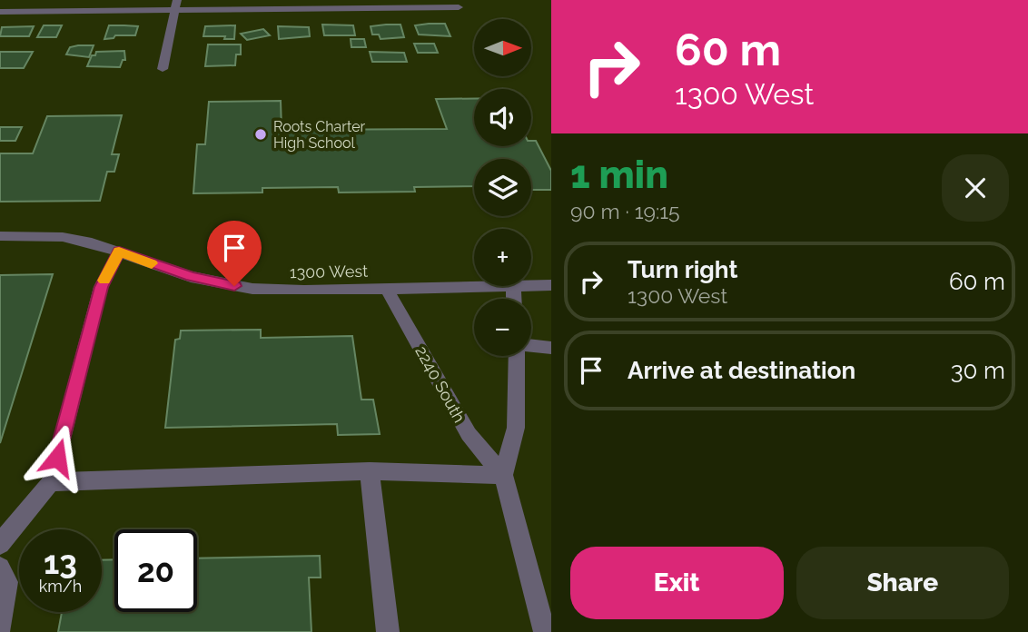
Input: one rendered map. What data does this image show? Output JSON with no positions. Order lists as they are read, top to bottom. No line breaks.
{"streets":{"street":["1300 West","2240 South"]},"crossings":[["1300 West","2240 South"]],"places":["Roots Charter High School"],"north":"right","page":{"turn":["60 m","1300 West"],"map_buttons":["+","−"],"heading":["1 min","90 m · 19:15"],"list":[{"name":"Turn right","note":"1300 West","value":"60 m"},{"name":"Arrive at destination","value":"30 m"}],"speed":"13 km/h","limit":"20","buttons":["Exit","Share"]}}
